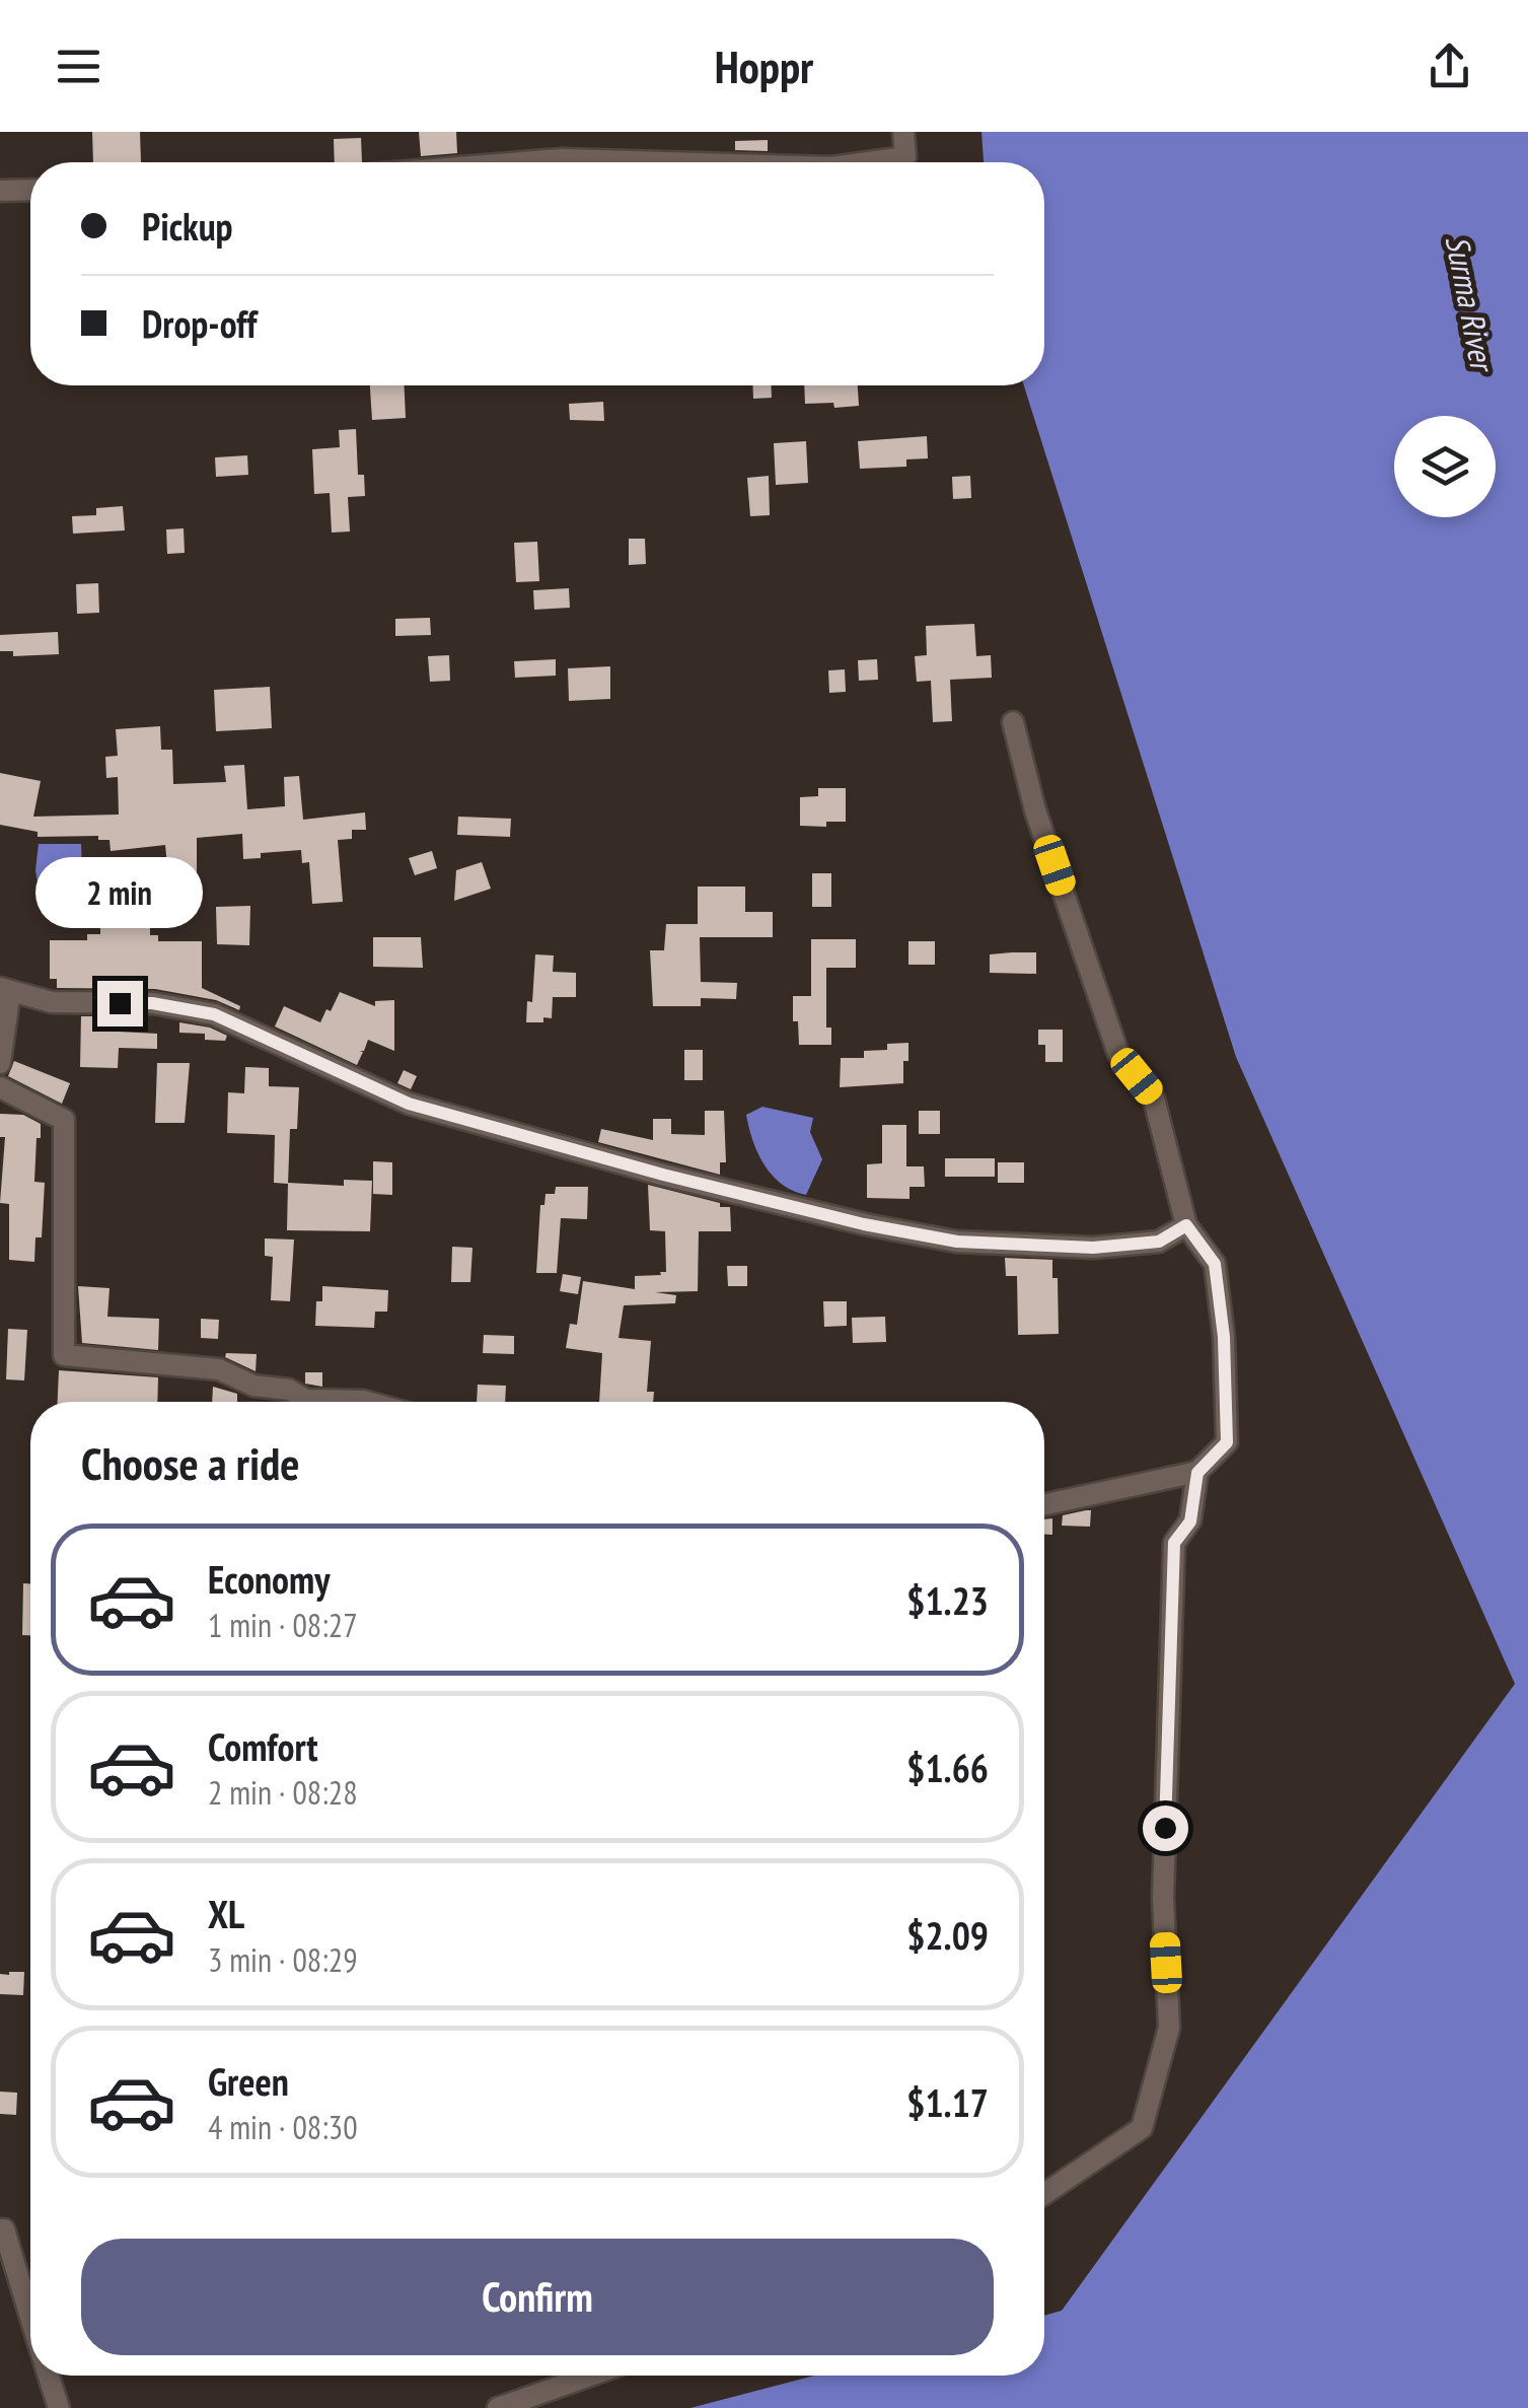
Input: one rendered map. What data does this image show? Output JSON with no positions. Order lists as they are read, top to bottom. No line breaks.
{"water":["Surma River"],"page":{"header":"Hoppr","banner":["Pickup","Drop-off"],"bubble":"2 min","heading":"Choose a ride","list":[{"name":"Economy","note":"1 min · 08:27","value":"$1.23"},{"name":"Comfort","note":"2 min · 08:28","value":"$1.66"},{"name":"XL","note":"3 min · 08:29","value":"$2.09"},{"name":"Green","note":"4 min · 08:30","value":"$1.17"}],"buttons":"Confirm"}}
